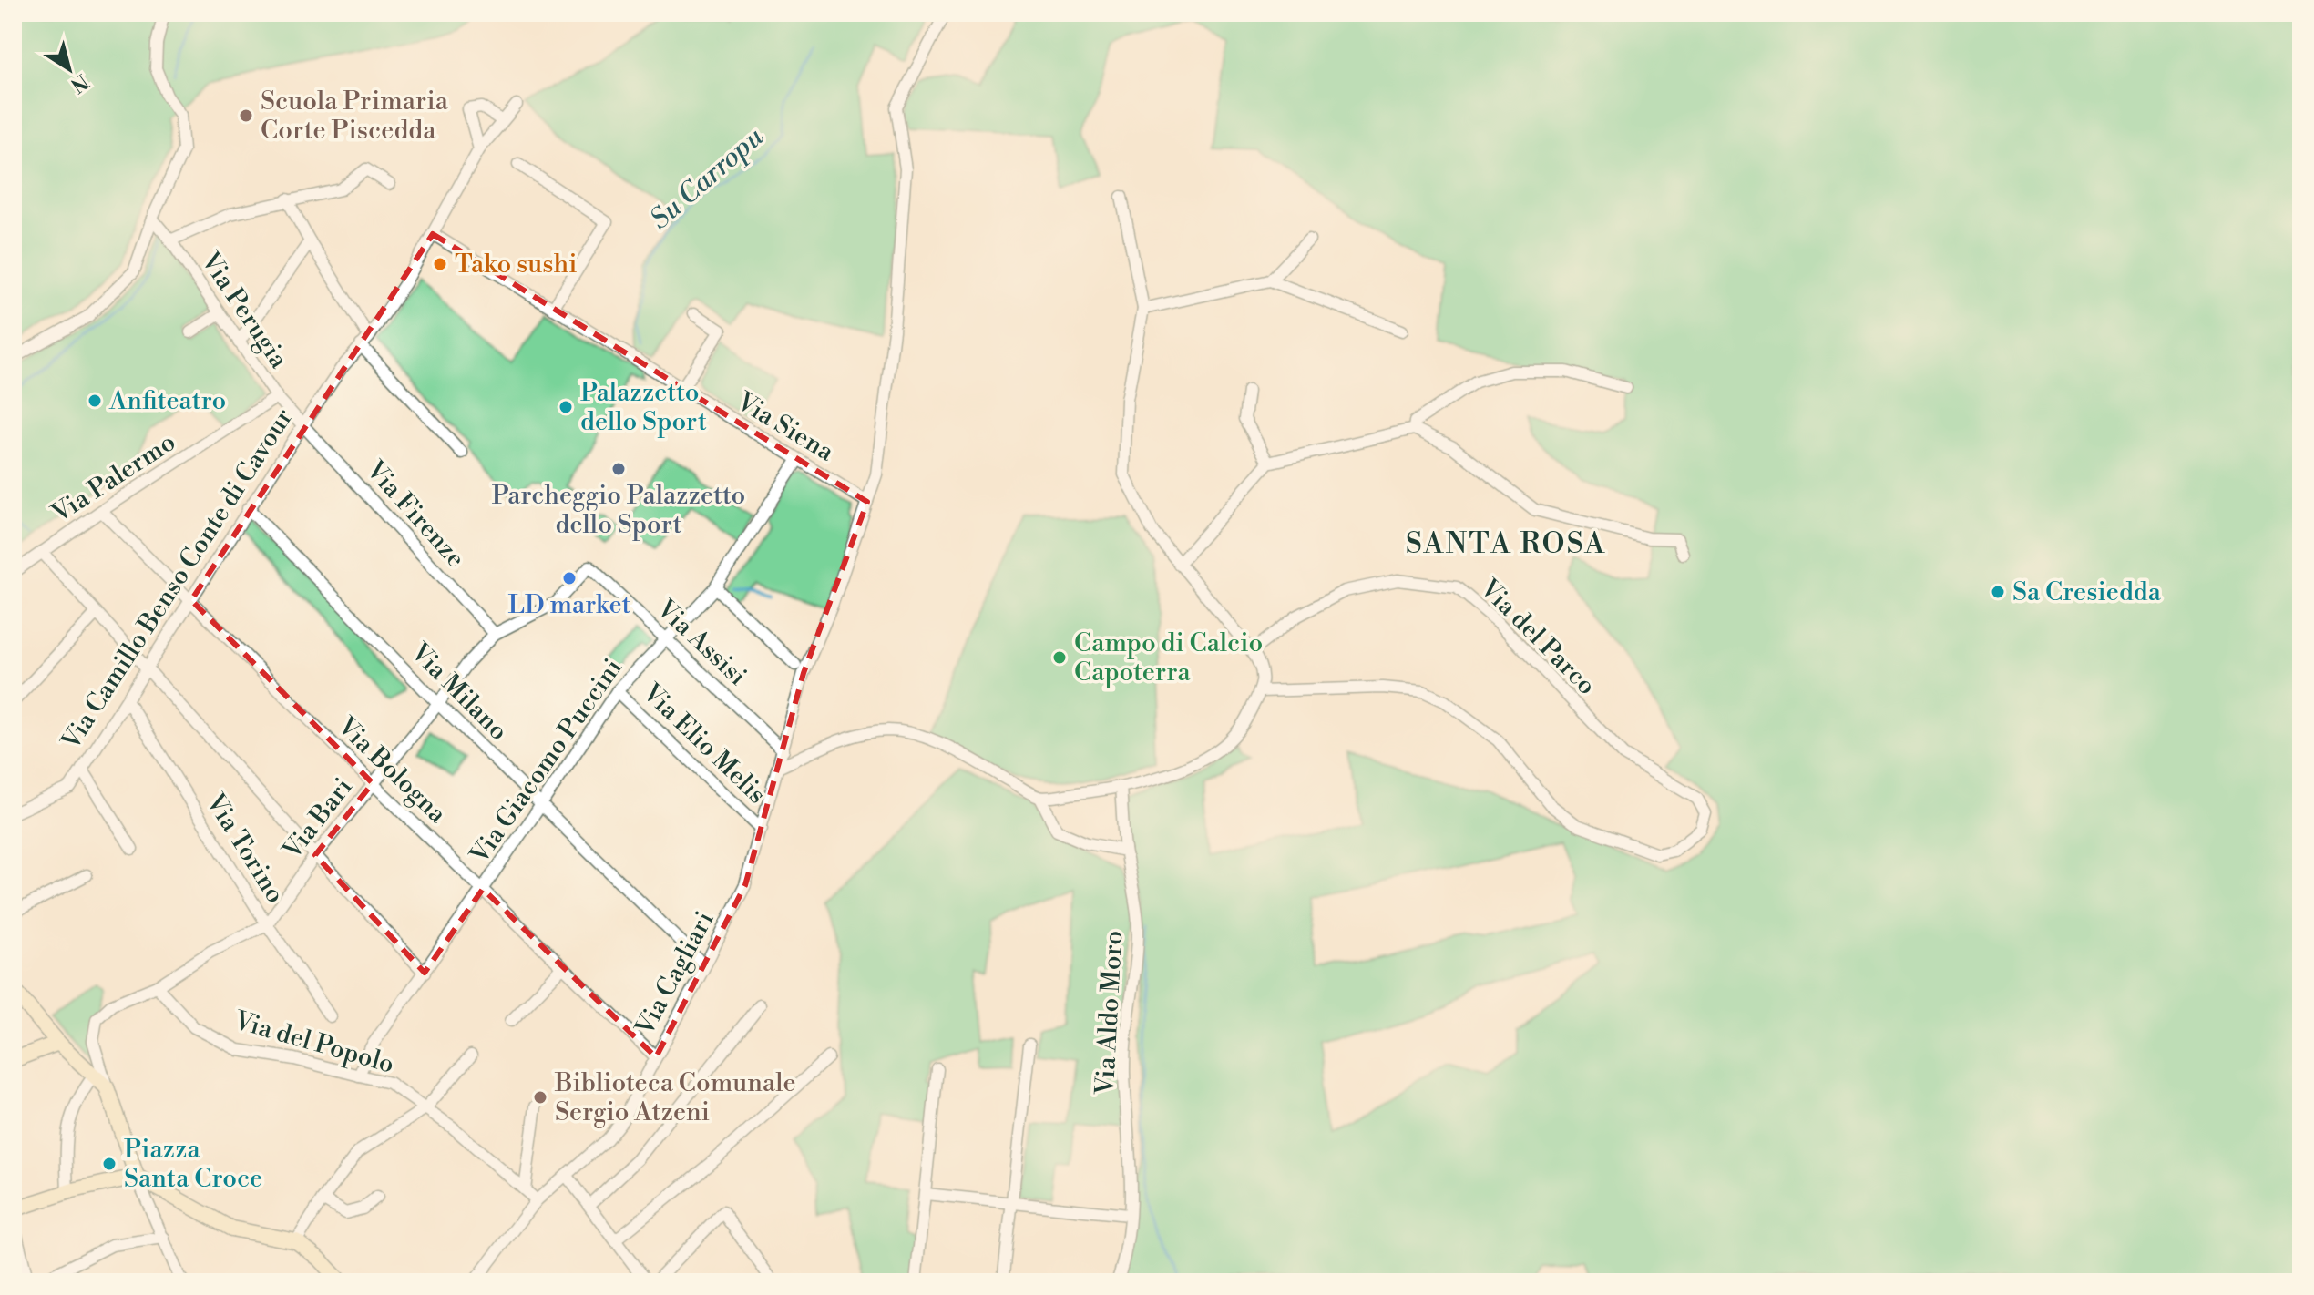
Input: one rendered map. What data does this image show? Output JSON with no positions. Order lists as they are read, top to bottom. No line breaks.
{"streets":{"street":["Via Perugia","Via Siena","Via Palermo","Via Firenze","Via Camillo Benso Conte di Cavour","Via del Parco","Via Assisi","Via Milano","Via Elio Melis","Via Giacomo Puccini","Via Bologna","Via Bari","Via Torino","Via Cagliari","Via Aldo Moro","Via del Popolo"]},"crossings":[["Via Perugia","Via Palermo"],["Via Perugia","Via Firenze"],["Via Perugia","Via Camillo Benso Conte di Cavour"],["Via Siena","Via Camillo Benso Conte di Cavour"],["Via Siena","Via Giacomo Puccini"],["Via Siena","Via Cagliari"],["Via Palermo","Via Bologna"],["Via Firenze","Via Camillo Benso Conte di Cavour"],["Via Firenze","Via Bari"],["Via Camillo Benso Conte di Cavour","Via Milano"],["Via Camillo Benso Conte di Cavour","Via Bologna"],["Via Camillo Benso Conte di Cavour","Via Torino"],["Via Assisi","Via Giacomo Puccini"],["Via Assisi","Via Bari"],["Via Assisi","Via Cagliari"],["Via Milano","Via Giacomo Puccini"],["Via Milano","Via Bari"],["Via Milano","Via Cagliari"],["Via Elio Melis","Via Giacomo Puccini"],["Via Elio Melis","Via Cagliari"],["Via Giacomo Puccini","Via Bologna"],["Via Giacomo Puccini","Via del Popolo"],["Via Bologna","Via Bari"],["Via Bologna","Via Cagliari"],["Via Bari","Via Torino"],["Via Bari","Via del Popolo"],["Via Cagliari","Via del Popolo"]],"districts":["SANTA ROSA"],"water":["Su Carropu"],"places":["Scuola Primaria Corte Piscedda","Tako sushi","Anfiteatro","Palazzetto dello Sport","Parcheggio Palazzetto dello Sport","LD market","Sa Cresiedda","Campo di Calcio Capoterra","Biblioteca Comunale Sergio Atzeni","Piazza Santa Croce"],"north":"bottom right"}
